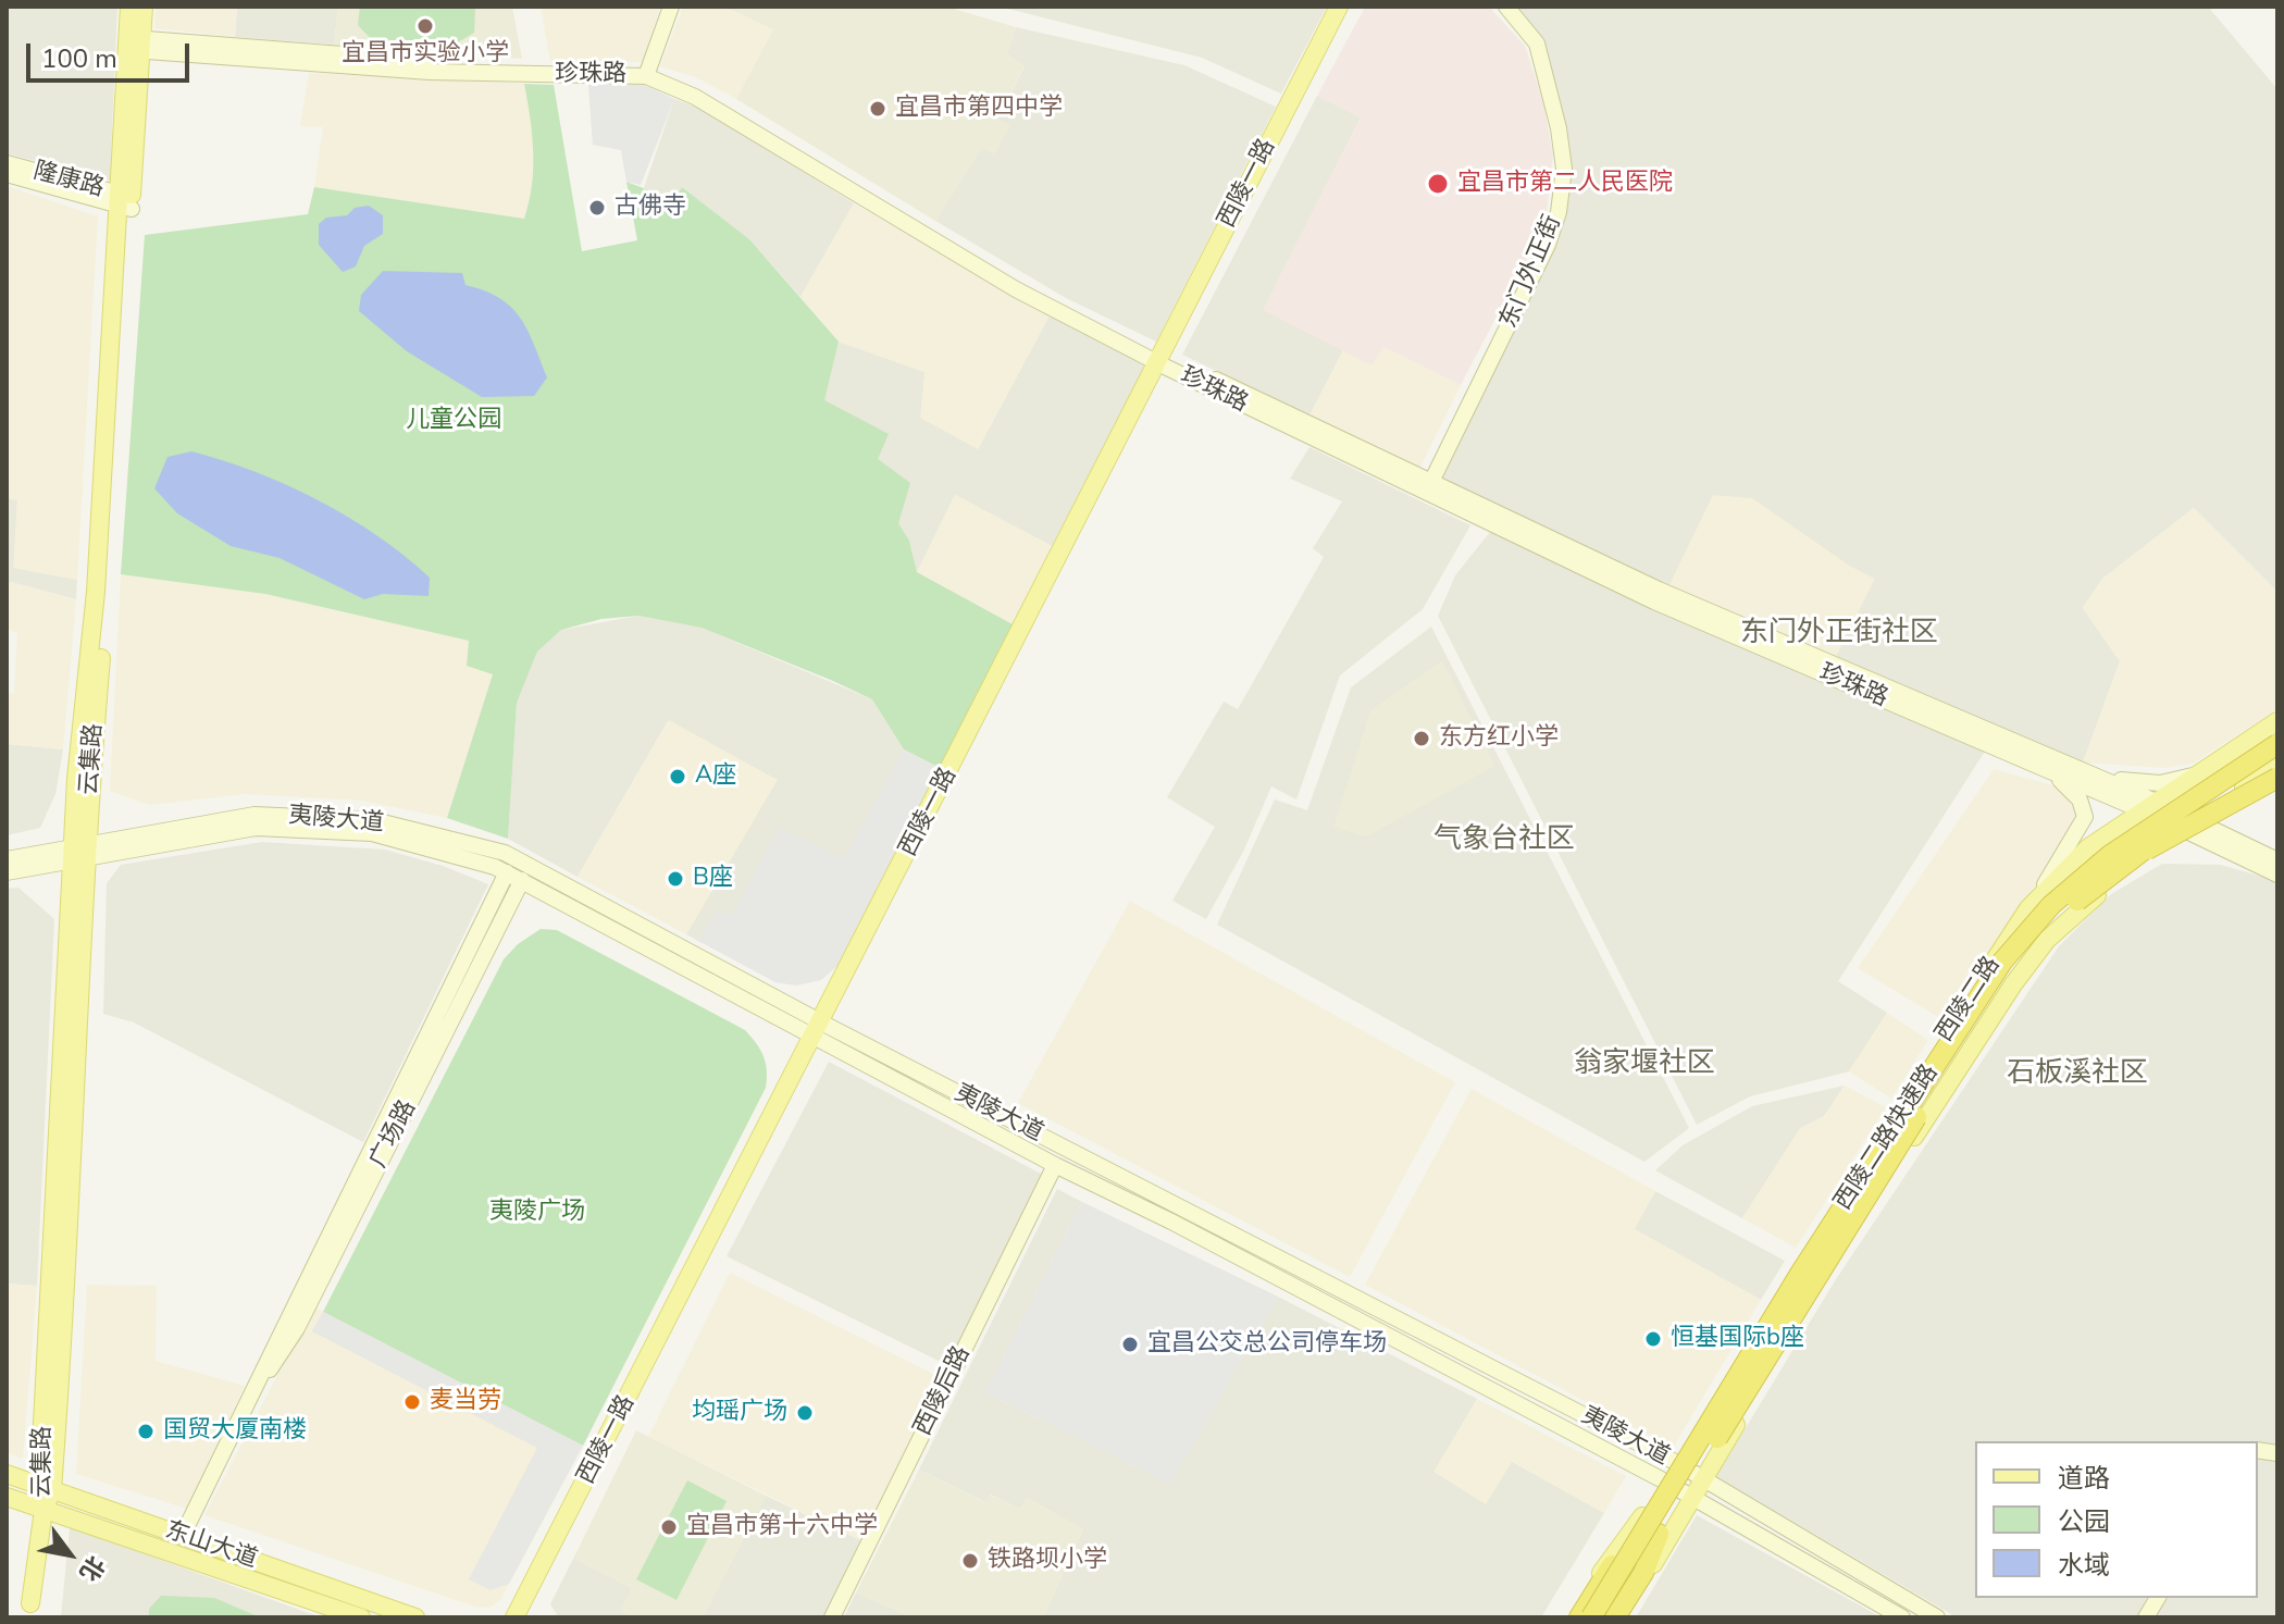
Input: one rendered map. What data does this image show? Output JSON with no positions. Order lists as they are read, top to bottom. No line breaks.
{"streets":{"highway":["西陵二路快速路"],"main road":["珍珠路","隆康路","西陵一路","东门外正街","云集路","夷陵大道","西陵二路","广场路","西陵后路","东山大道"]},"crossings":[["珍珠路","西陵一路"],["珍珠路","东门外正街"],["珍珠路","云集路"],["珍珠路","西陵二路"],["隆康路","云集路"],["西陵一路","夷陵大道"],["云集路","夷陵大道"],["云集路","东山大道"],["夷陵大道","西陵二路"],["夷陵大道","广场路"],["夷陵大道","西陵后路"],["广场路","东山大道"]],"districts":["东门外正街社区","气象台社区","翁家堰社区","石板溪社区"],"parks":["儿童公园","夷陵广场"],"places":["宜昌市实验小学","宜昌市第四中学","宜昌市第二人民医院","古佛寺","东方红小学","A座","B座","恒基国际b座","宜昌公交总公司停车场","麦当劳","均瑶广场","国贸大厦南楼","宜昌市第十六中学","铁路坝小学"],"legend":["道路","公园","水域"],"scale_bar":"100 m","north":"bottom right"}
